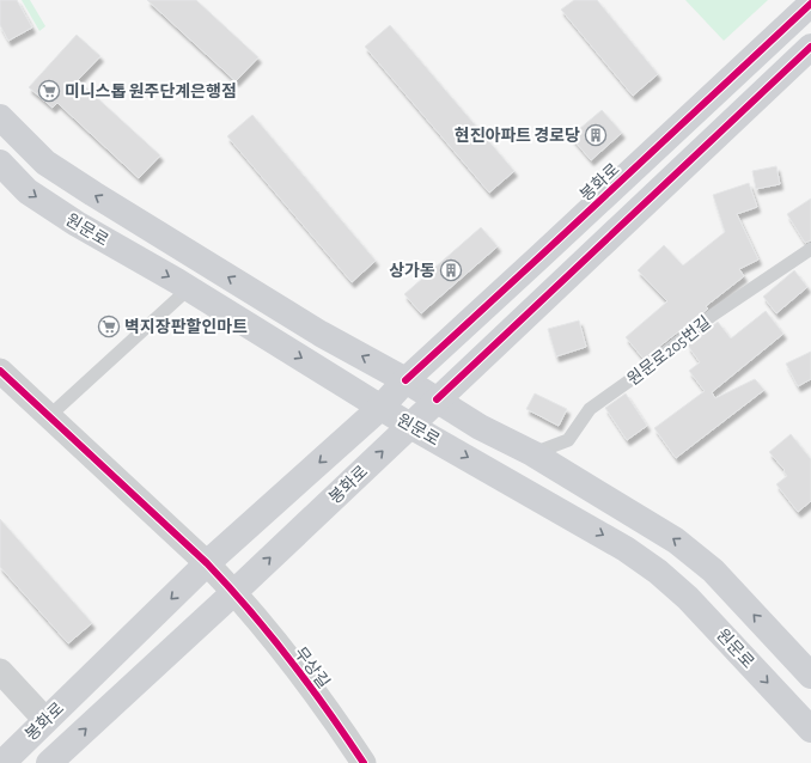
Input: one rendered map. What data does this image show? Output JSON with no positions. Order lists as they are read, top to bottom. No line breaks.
{"streets":{"street":["봉화로","원문로","무상길"],"lane":["원문로205번길"]},"crossings":[["봉화로","원문로"],["봉화로","무상길"],["원문로","원문로205번길"]],"places":{"supermarket":["미니스톱 원주단계은행점","벽지장판할인마트"],"building":["현진아파트 경로당","상가동"]}}
